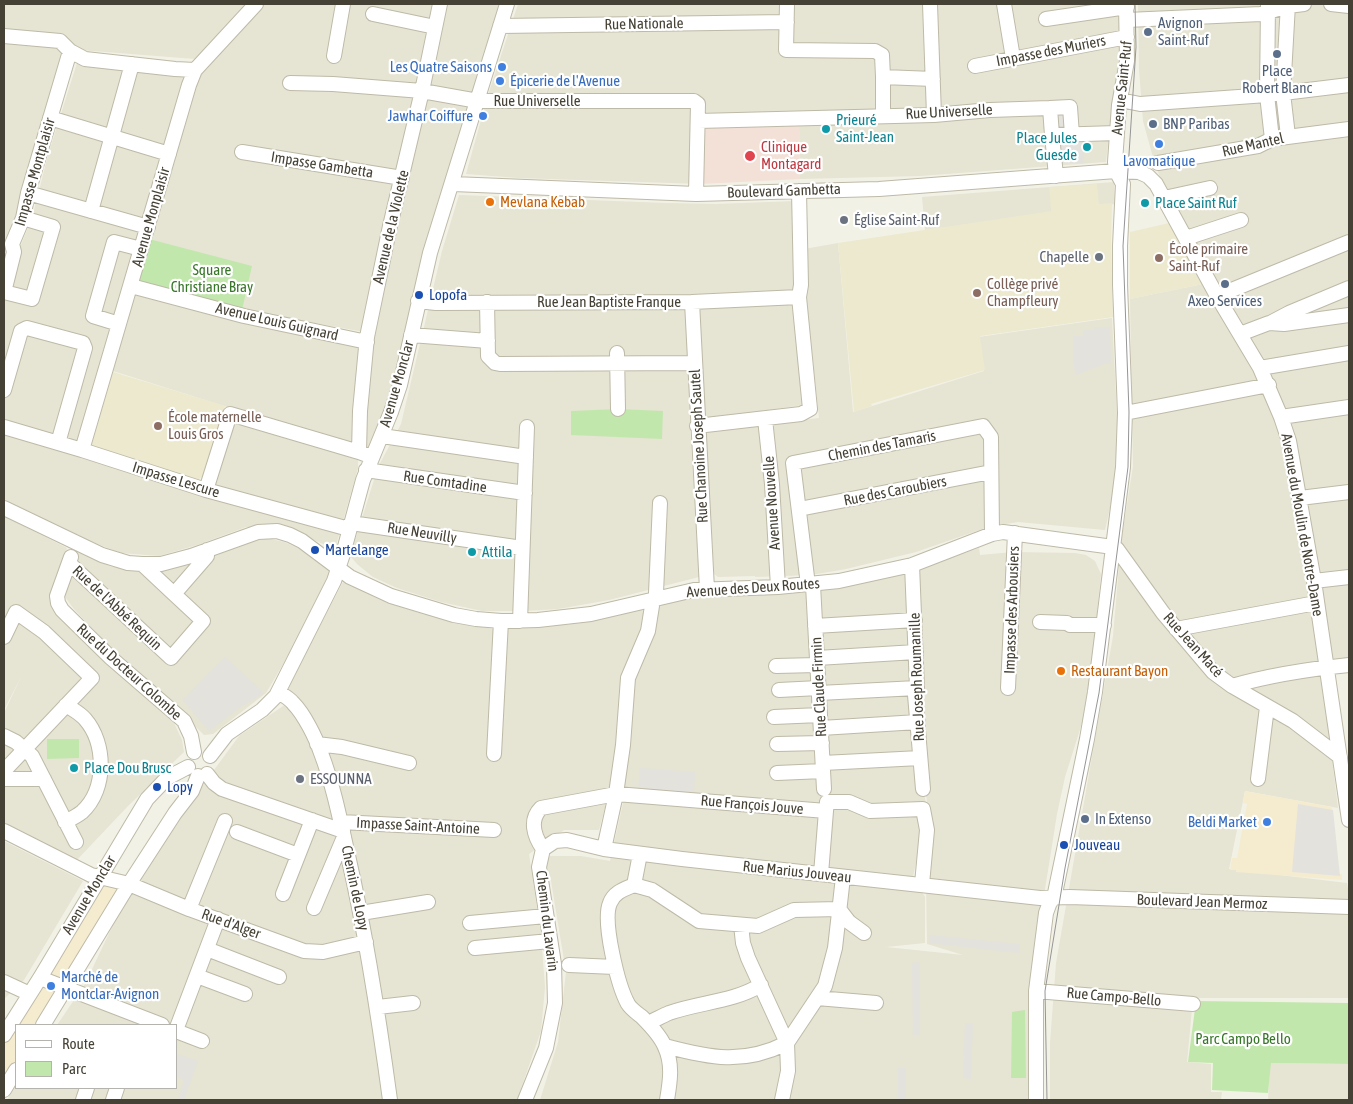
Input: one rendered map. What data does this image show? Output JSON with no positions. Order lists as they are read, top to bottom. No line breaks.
{"streets":{"street":["Rue Nationale","Impasse des Muriers","Avenue Saint-Ruf","Rue Universelle","Rue Mantel","Impasse Gambetta","Impasse Montplaisir","Boulevard Gambetta","Avenue Monplaisir","Avenue de la Violette","Rue Jean Baptiste Franque","Avenue Louis Guignard","Avenue Monclar","Rue Chanoine Joseph Sautel","Chemin des Tamaris","Impasse Lescure","Rue Comtadine","Rue des Caroubiers","Avenue Nouvelle","Avenue du Moulin de Notre-Dame","Rue Neuvilly","Avenue des Deux Routes","Rue de l'Abbé Requin","Impasse des Arbousiers","Rue Jean Macé","Rue du Docteur Colombe","Rue Joseph Roumanille","Rue Claude Firmin","Rue François Jouve","Impasse Saint-Antoine","Rue Marius Jouveau","Chemin de Lopy","Boulevard Jean Mermoz","Chemin du Lavarin","Rue d'Alger","Rue Campo-Bello"]},"crossings":[["Rue Nationale","Avenue Monclar"],["Impasse des Muriers","Avenue Saint-Ruf"],["Avenue Saint-Ruf","Boulevard Gambetta"],["Avenue Saint-Ruf","Avenue du Moulin de Notre-Dame"],["Rue Universelle","Boulevard Gambetta"],["Rue Universelle","Avenue Monclar"],["Impasse Gambetta","Avenue de la Violette"],["Boulevard Gambetta","Avenue Monclar"],["Boulevard Gambetta","Avenue du Moulin de Notre-Dame"],["Avenue Monplaisir","Avenue Louis Guignard"],["Avenue Monplaisir","Impasse Lescure"],["Avenue de la Violette","Avenue Louis Guignard"],["Avenue de la Violette","Avenue Monclar"],["Avenue de la Violette","Rue Comtadine"],["Rue Jean Baptiste Franque","Avenue Monclar"],["Rue Jean Baptiste Franque","Rue Chanoine Joseph Sautel"],["Avenue Monclar","Impasse Lescure"],["Avenue Monclar","Rue Comtadine"],["Avenue Monclar","Rue Neuvilly"],["Avenue Monclar","Avenue des Deux Routes"],["Avenue Monclar","Rue du Docteur Colombe"],["Avenue Monclar","Chemin de Lopy"],["Avenue Monclar","Rue d'Alger"],["Rue Chanoine Joseph Sautel","Avenue des Deux Routes"],["Chemin des Tamaris","Rue des Caroubiers"],["Chemin des Tamaris","Avenue des Deux Routes"],["Chemin des Tamaris","Rue Claude Firmin"],["Impasse Lescure","Rue Comtadine"],["Impasse Lescure","Rue Neuvilly"],["Avenue Nouvelle","Avenue des Deux Routes"],["Avenue du Moulin de Notre-Dame","Rue Jean Macé"],["Avenue des Deux Routes","Impasse des Arbousiers"],["Avenue des Deux Routes","Rue Jean Macé"],["Avenue des Deux Routes","Rue Joseph Roumanille"],["Avenue des Deux Routes","Rue Claude Firmin"],["Rue de l'Abbé Requin","Rue du Docteur Colombe"],["Rue François Jouve","Rue Marius Jouveau"],["Rue François Jouve","Chemin du Lavarin"],["Impasse Saint-Antoine","Chemin de Lopy"],["Rue Marius Jouveau","Boulevard Jean Mermoz"],["Rue Marius Jouveau","Chemin du Lavarin"],["Chemin de Lopy","Rue d'Alger"]],"parks":["Square Christiane Bray","Parc Campo Bello"],"places":["Avignon Saint-Ruf","Place Robert Blanc","Les Quatre Saisons","Épicerie de l'Avenue","Jawhar Coiffure","BNP Paribas","Prieuré Saint-Jean","Lavomatique","Place Jules Guesde","Clinique Montagard","Mevlana Kebab","Place Saint Ruf","Église Saint-Ruf","Chapelle","École primaire Saint-Ruf","Axeo Services","Collège privé Champfleury","Lopofa","École maternelle Louis Gros","Martelange","Attila","Restaurant Bayon","Place Dou Brusc","ESSOUNNA","Lopy","In Extenso","Beldi Market","Jouveau","Marché de Montclar-Avignon"],"legend":["Route","Parc"]}
